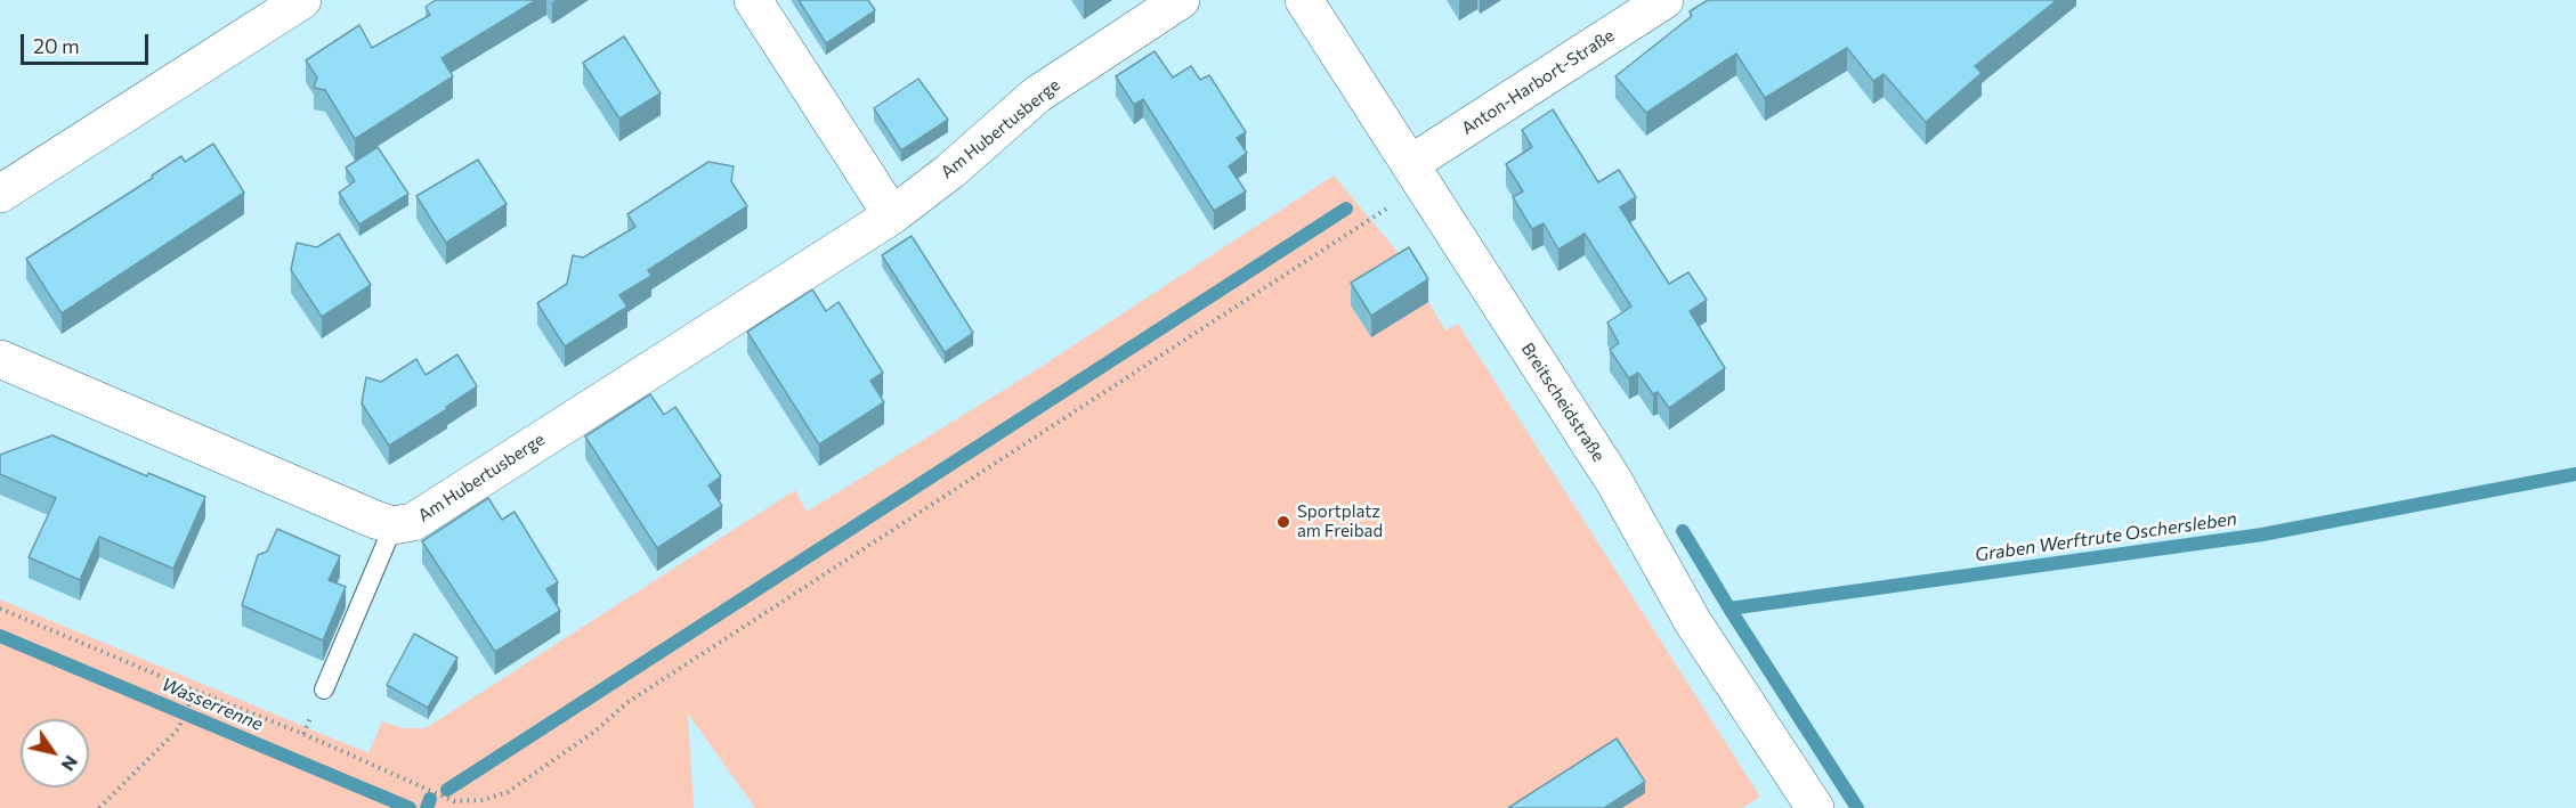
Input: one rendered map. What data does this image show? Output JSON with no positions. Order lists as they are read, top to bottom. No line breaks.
{"streets":{"street":["Anton-Harbort-Straße","Am Hubertusberge","Breitscheidstraße"]},"crossings":[["Anton-Harbort-Straße","Breitscheidstraße"]],"water":["Graben Werftrute Oschersleben","Wasserrenne"],"places":["Sportplatz am Freibad"],"scale_bar":"20 m","north":"bottom right"}
